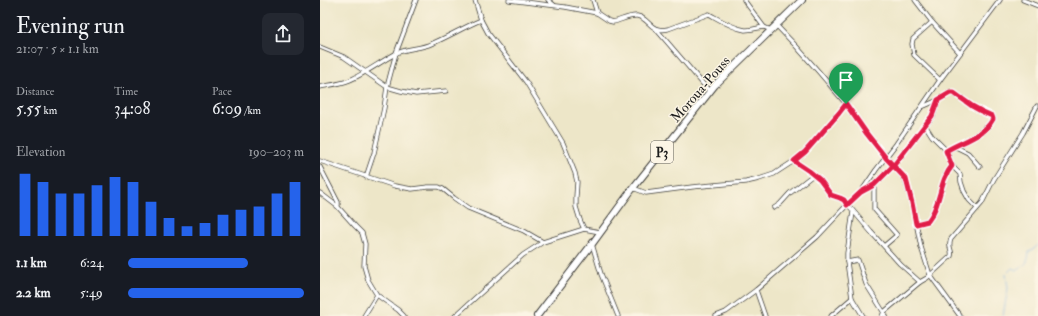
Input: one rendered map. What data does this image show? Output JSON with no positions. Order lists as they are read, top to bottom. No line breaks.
{"streets":{"main road":["Moroua-Pouss","P3"]},"page":{"heading":["Evening run","21:07 · 5 × 1.1 km"],"stats":[["Distance","5.55 km"],["Time","34:08"],["Pace","6:09 /km"]],"chart":["Elevation","190–203 m"],"list":[{"name":"1.1 km","note":"6:24"},{"name":"2.2 km","note":"5:49"}]}}
